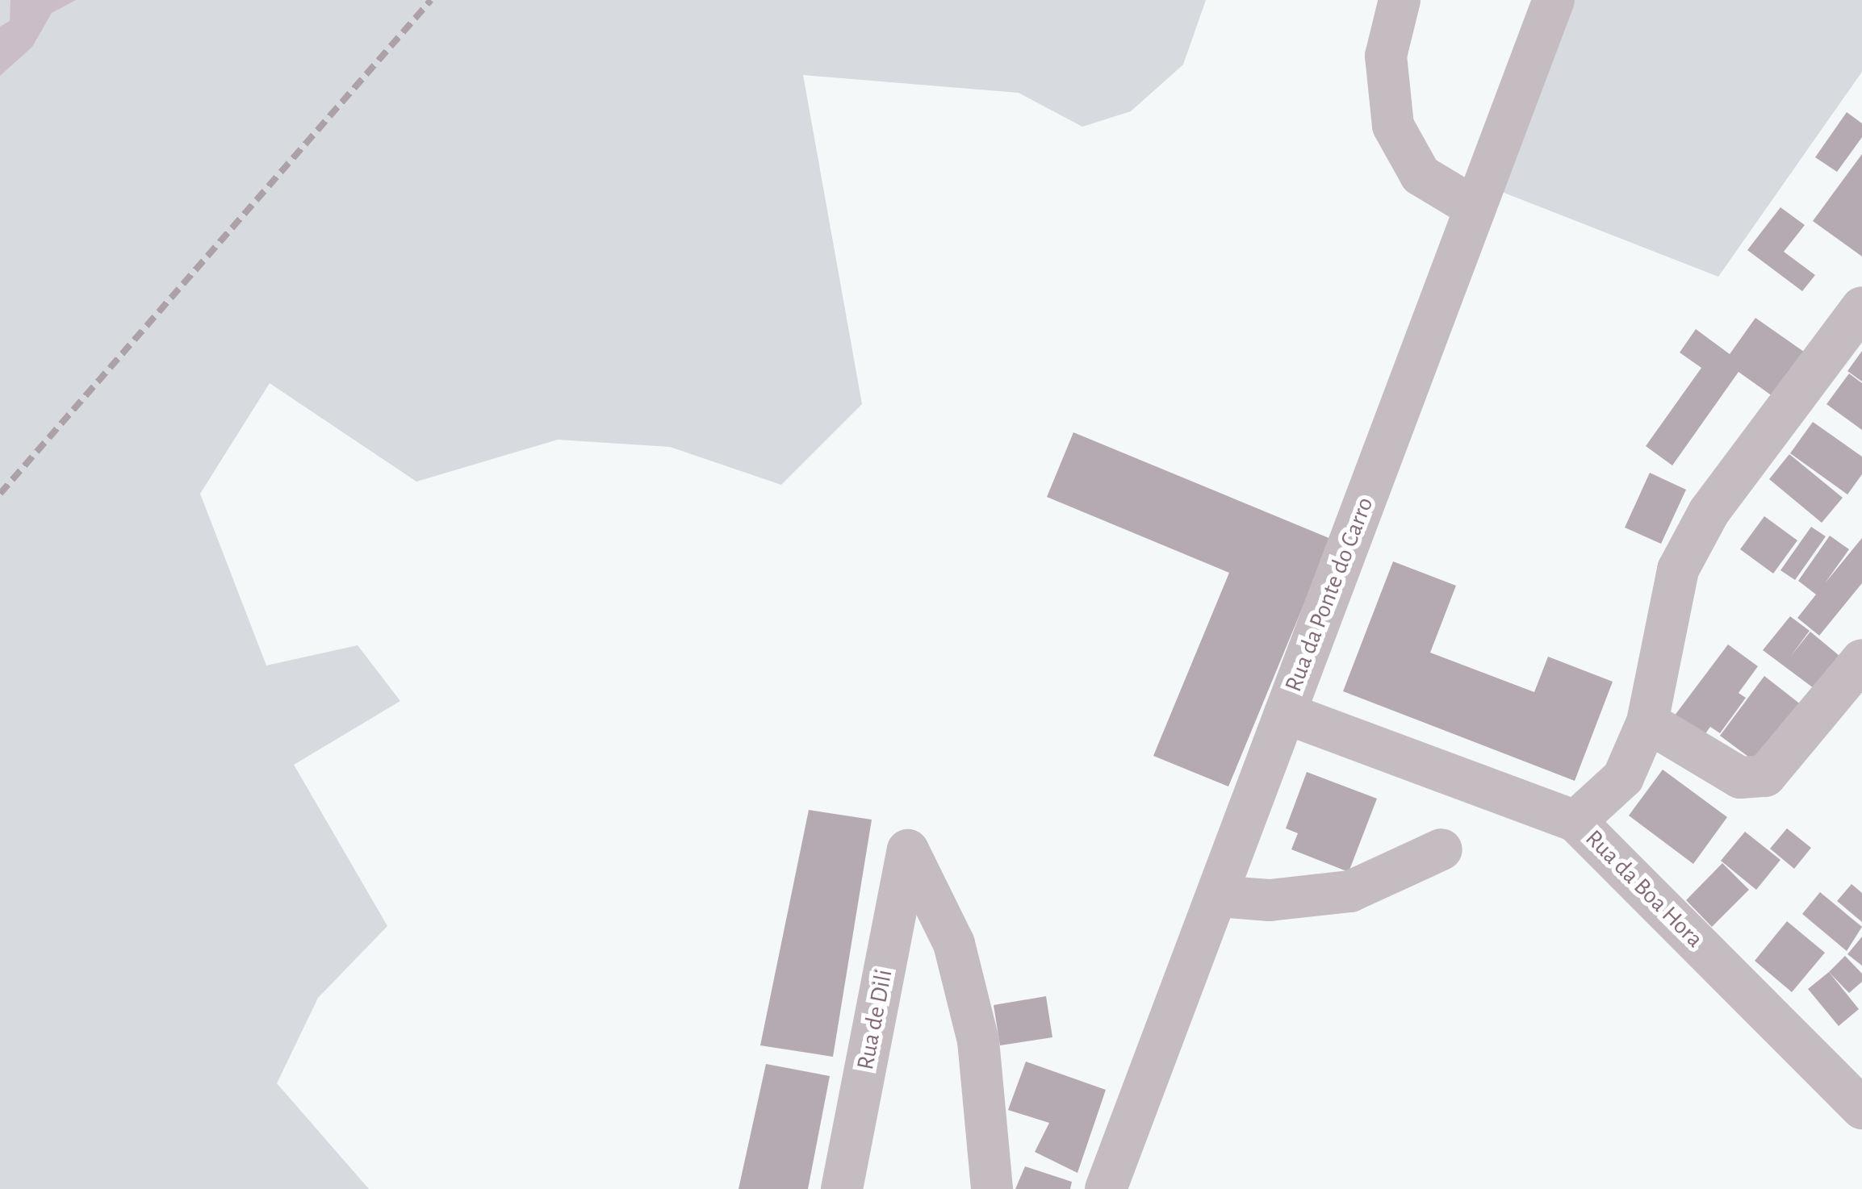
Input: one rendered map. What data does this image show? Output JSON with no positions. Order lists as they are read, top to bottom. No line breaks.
{"streets":{"street":["Rua da Ponte do Carro","Rua da Boa Hora","Rua de Dili"]},"crossings":[["Rua da Ponte do Carro","Rua da Boa Hora"]]}
